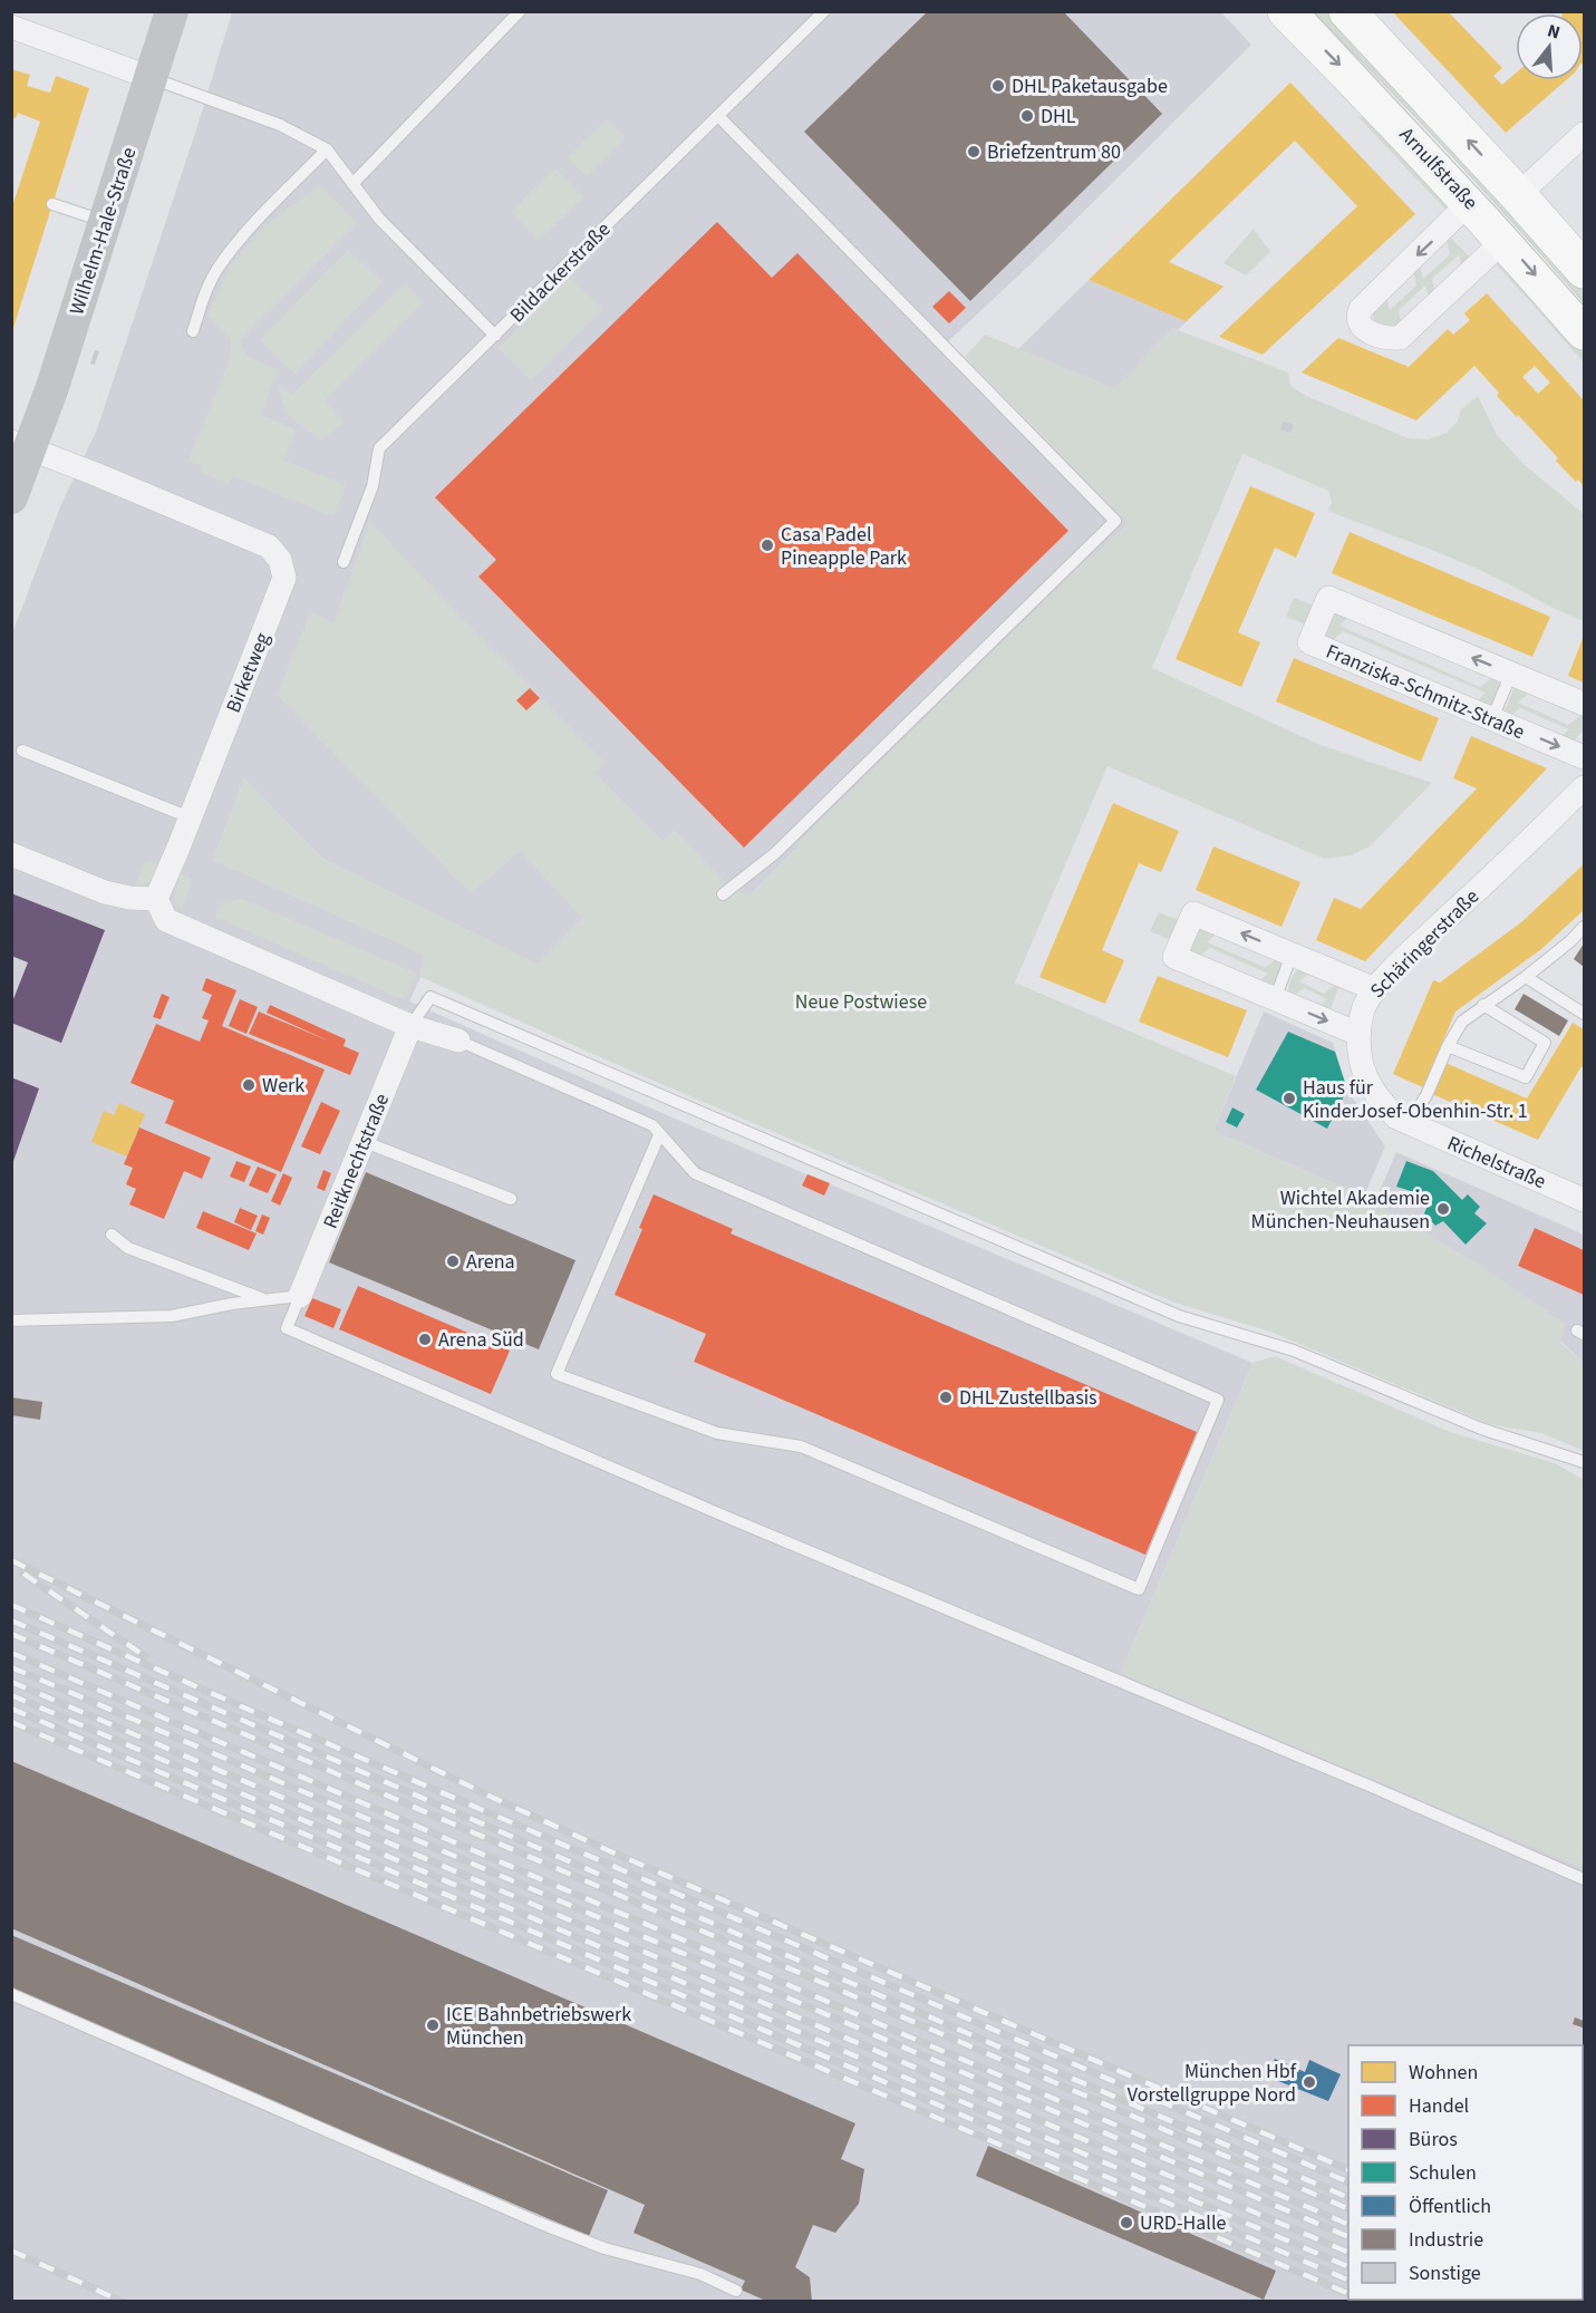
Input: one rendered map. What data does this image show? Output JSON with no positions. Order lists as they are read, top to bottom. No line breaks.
{"streets":{"main road":["Arnulfstraße","Wilhelm-Hale-Straße"],"street":["Birketweg","Franziska-Schmitz-Straße","Schäringerstraße","Reitknechtstraße","Richelstraße"],"lane":["Bildackerstraße"]},"crossings":[["Wilhelm-Hale-Straße","Bildackerstraße"],["Wilhelm-Hale-Straße","Birketweg"],["Schäringerstraße","Richelstraße"]],"parks":["Neue Postwiese"],"places":["DHL Paketausgabe","DHL","Briefzentrum 80","Casa Padel Pineapple Park","Werk","Haus für KinderJosef-Obenhin-Str. 1","Wichtel Akademie München-Neuhausen","Arena","Arena Süd","DHL Zustellbasis","ICE Bahnbetriebswerk München","München Hbf Vorstellgruppe Nord","URD-Halle"],"legend":["Wohnen","Handel","Büros","Schulen","Öffentlich","Industrie","Sonstige"],"north":"top"}
